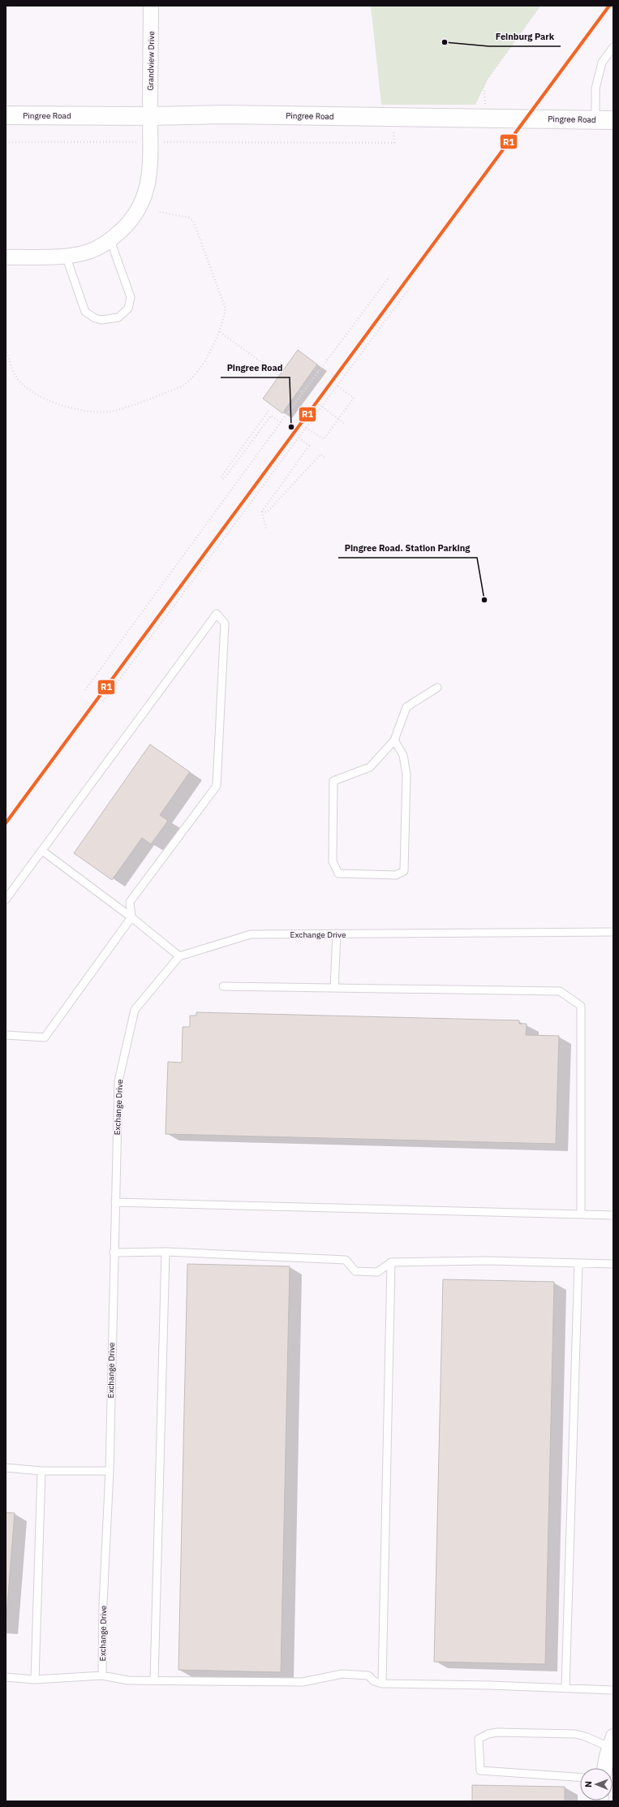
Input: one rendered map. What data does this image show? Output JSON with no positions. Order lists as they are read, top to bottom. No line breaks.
{"streets":{"street":["Grandview Drive","Pingree Road"],"lane":["Exchange Drive"]},"crossings":[["Grandview Drive","Pingree Road"]],"places":["Feinburg Park","Pingree Road","Pingree Road. Station Parking"],"lines":["transit line R1"],"north":"left"}
